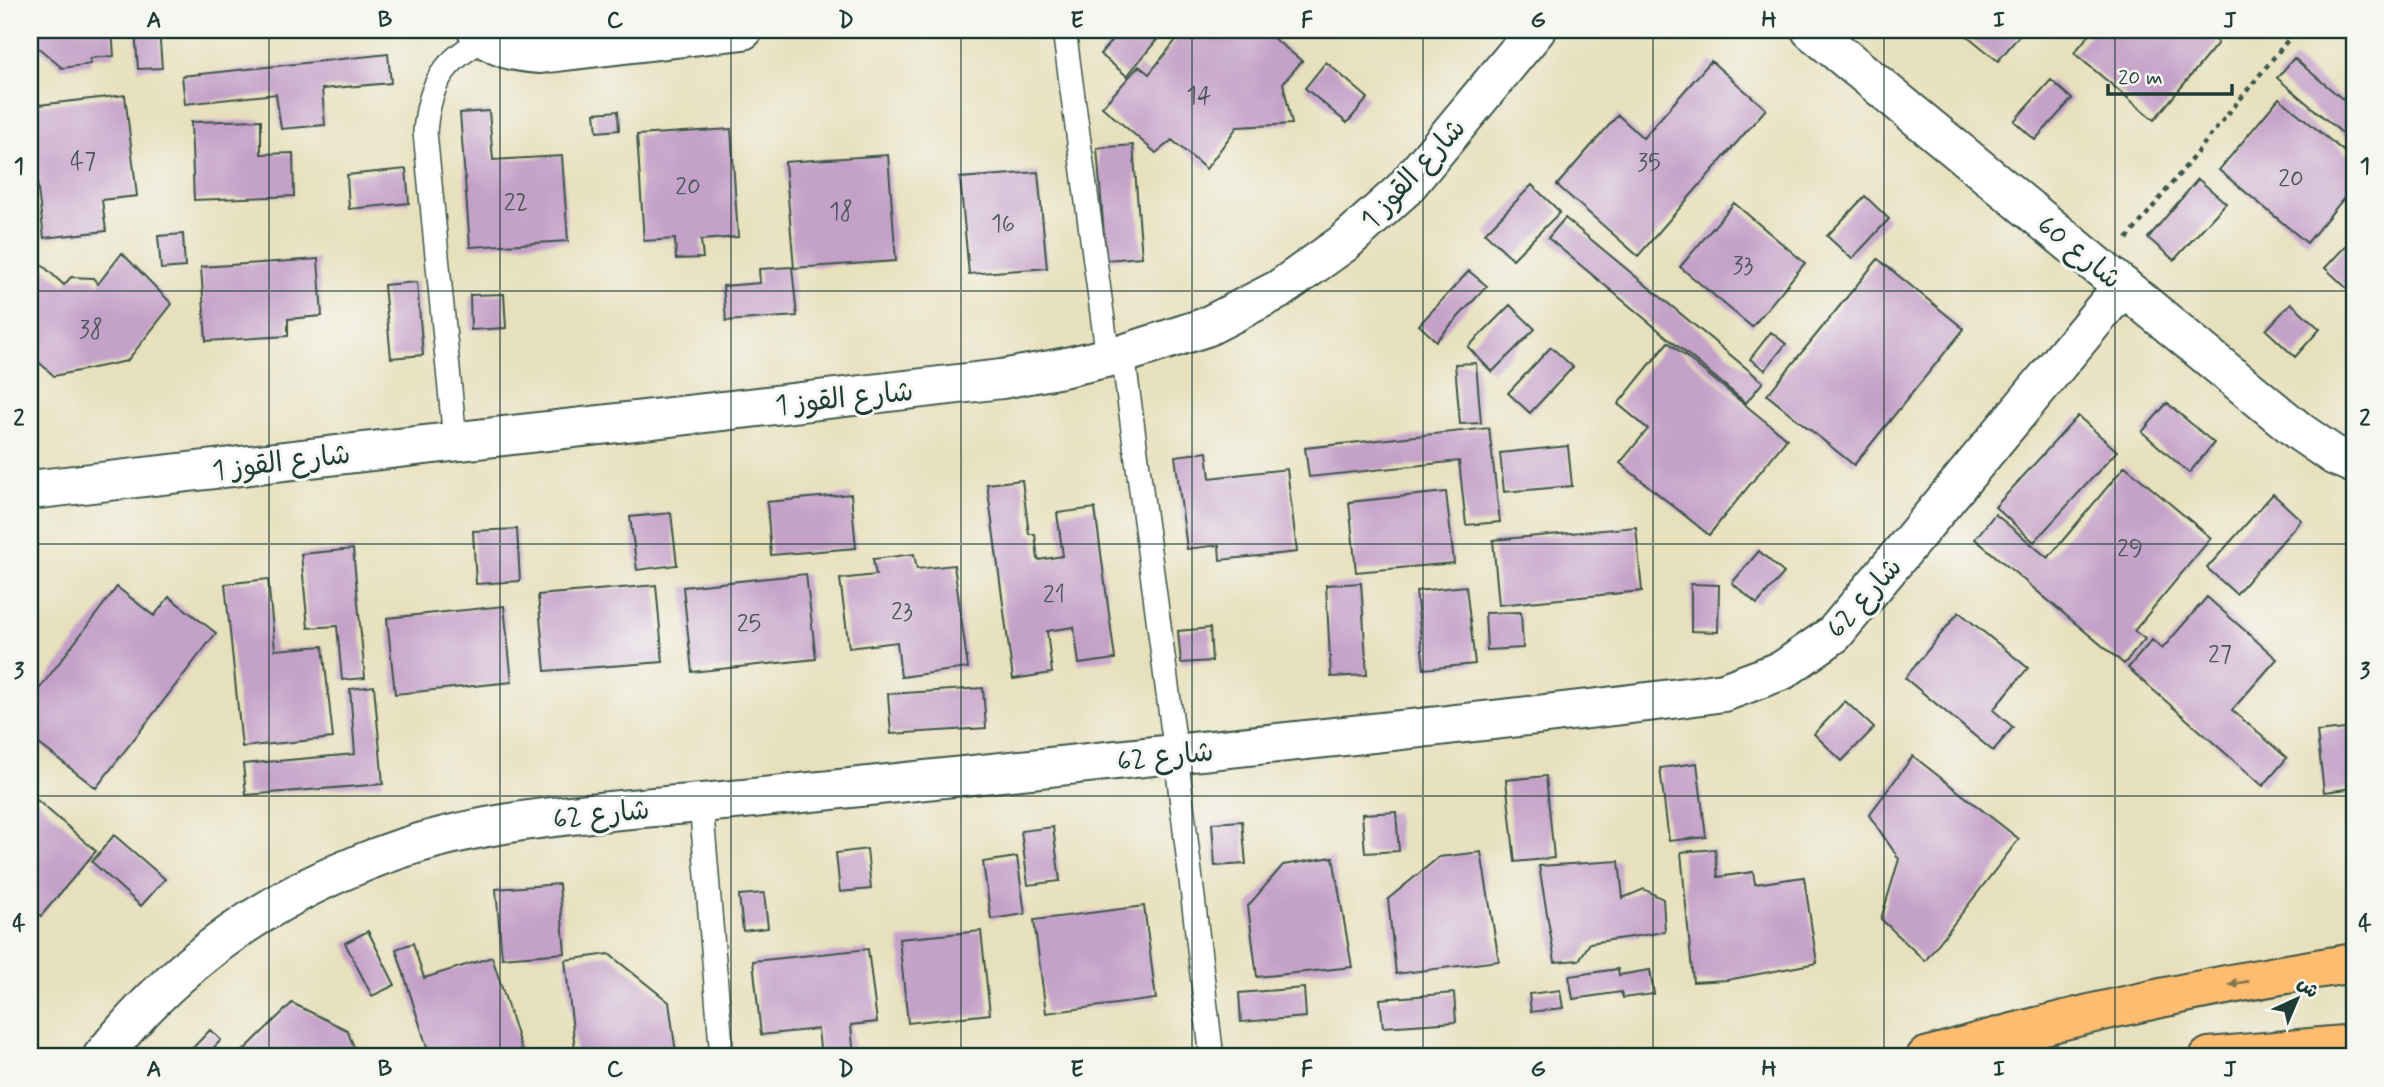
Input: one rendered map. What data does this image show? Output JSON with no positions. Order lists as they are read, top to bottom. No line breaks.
{"streets":{"street":["شارع القوز 1","شارع 60","شارع 62"]},"crossings":[["شارع 60","شارع 62"]],"house_numbers":["14","47","35","20","20","22","18","16","33","38","29","21","23","25","27"],"scale_bar":"20 m","north":"top right","grid":{"columns":["A","B","C","D","E","F","G","H","I","J"],"rows":["1","2","3","4"]}}
